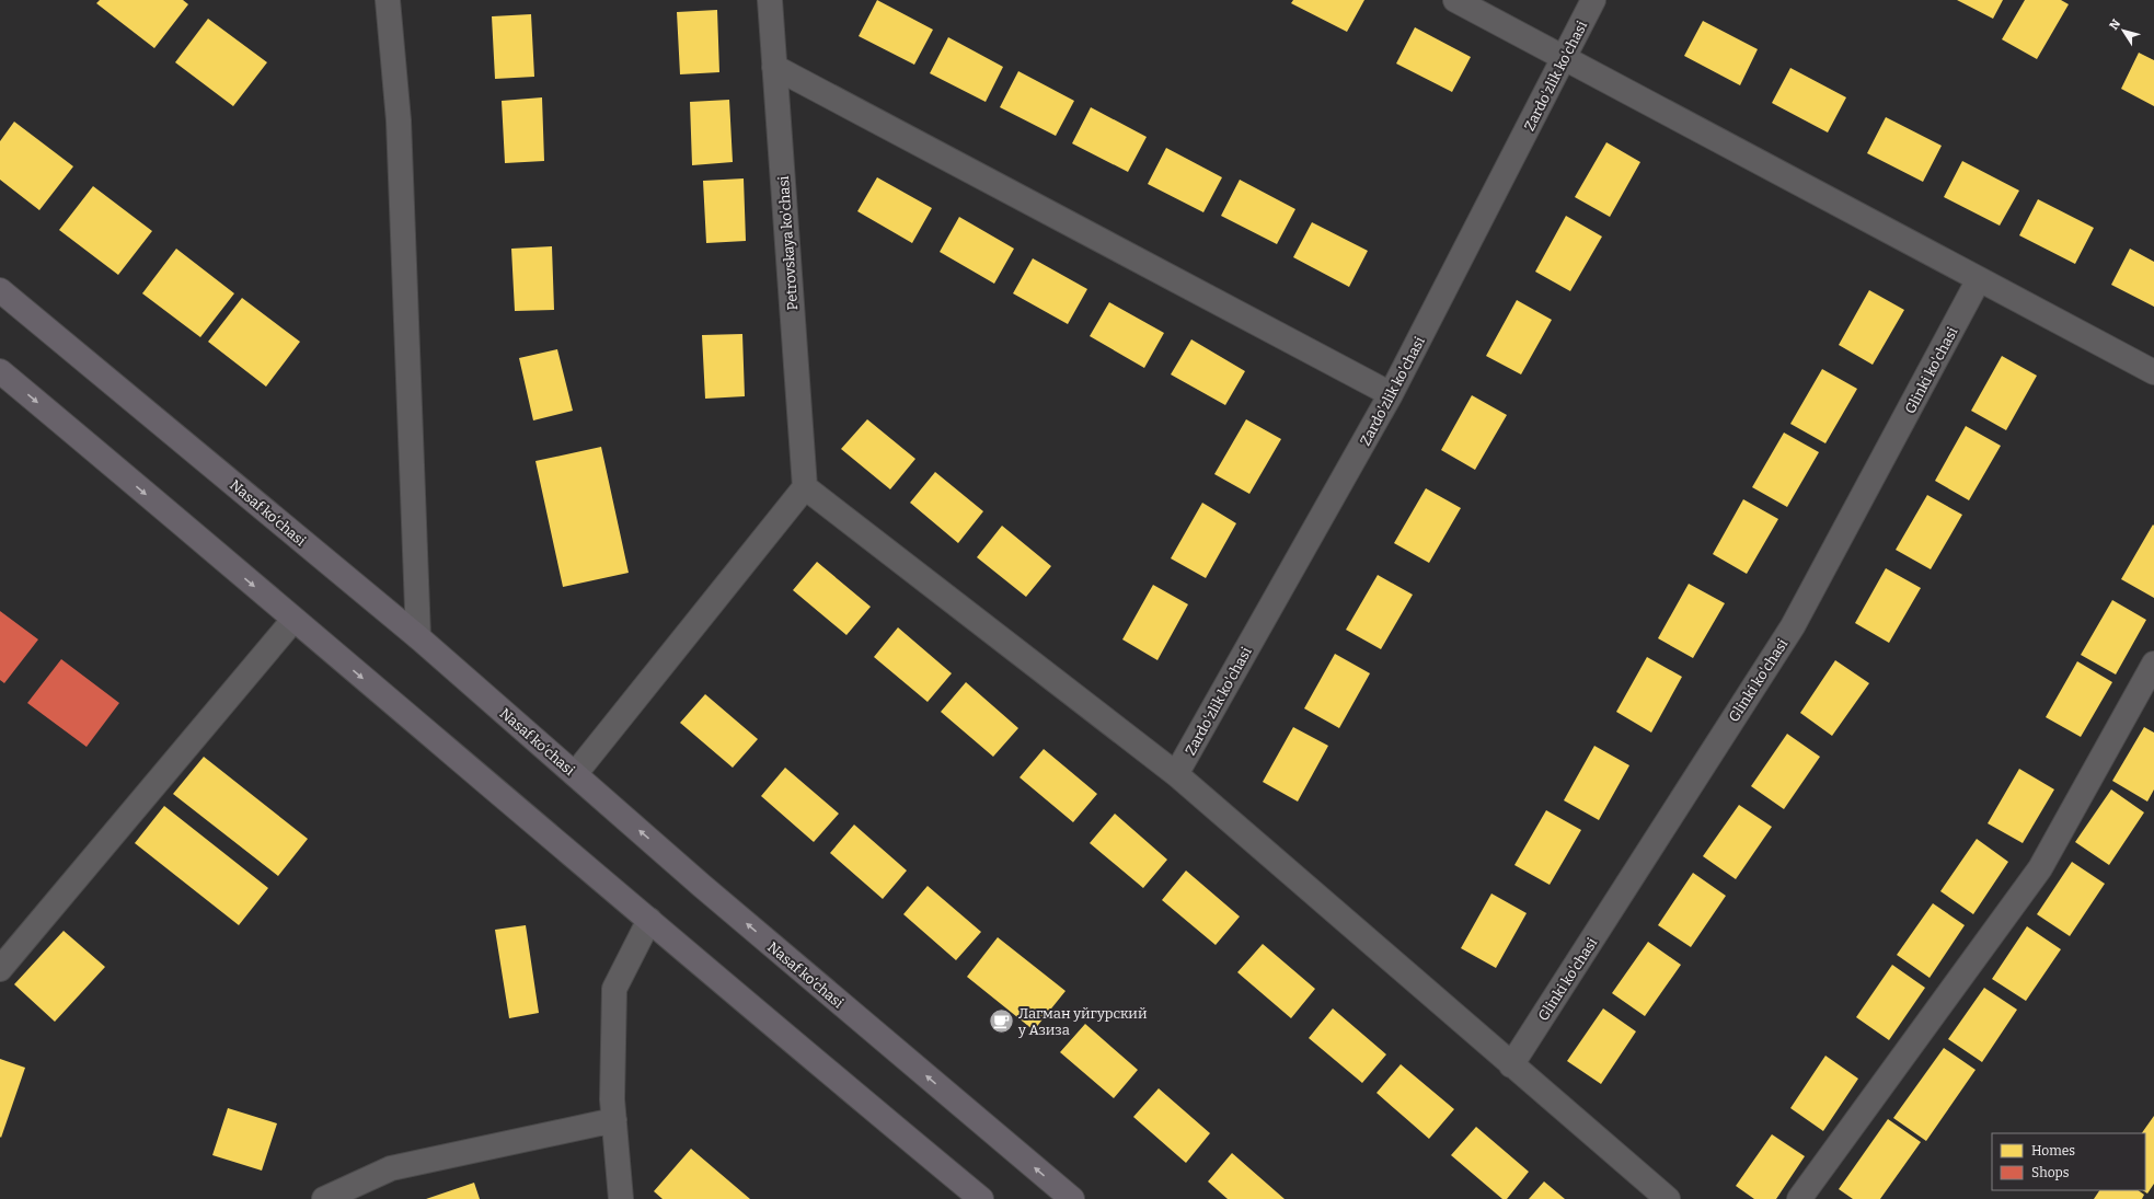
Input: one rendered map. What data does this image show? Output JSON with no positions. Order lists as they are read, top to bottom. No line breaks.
{"streets":{"main road":["Nasaf ko‘chasi"],"street":["Zardo'zlik ko'chasi","Petrovskaya ko'chasi","Glinki ko'chasi"]},"places":{"cafe":["Лагман уйгурский у Азиза"]},"legend":["Homes","Shops"],"north":"top left"}
